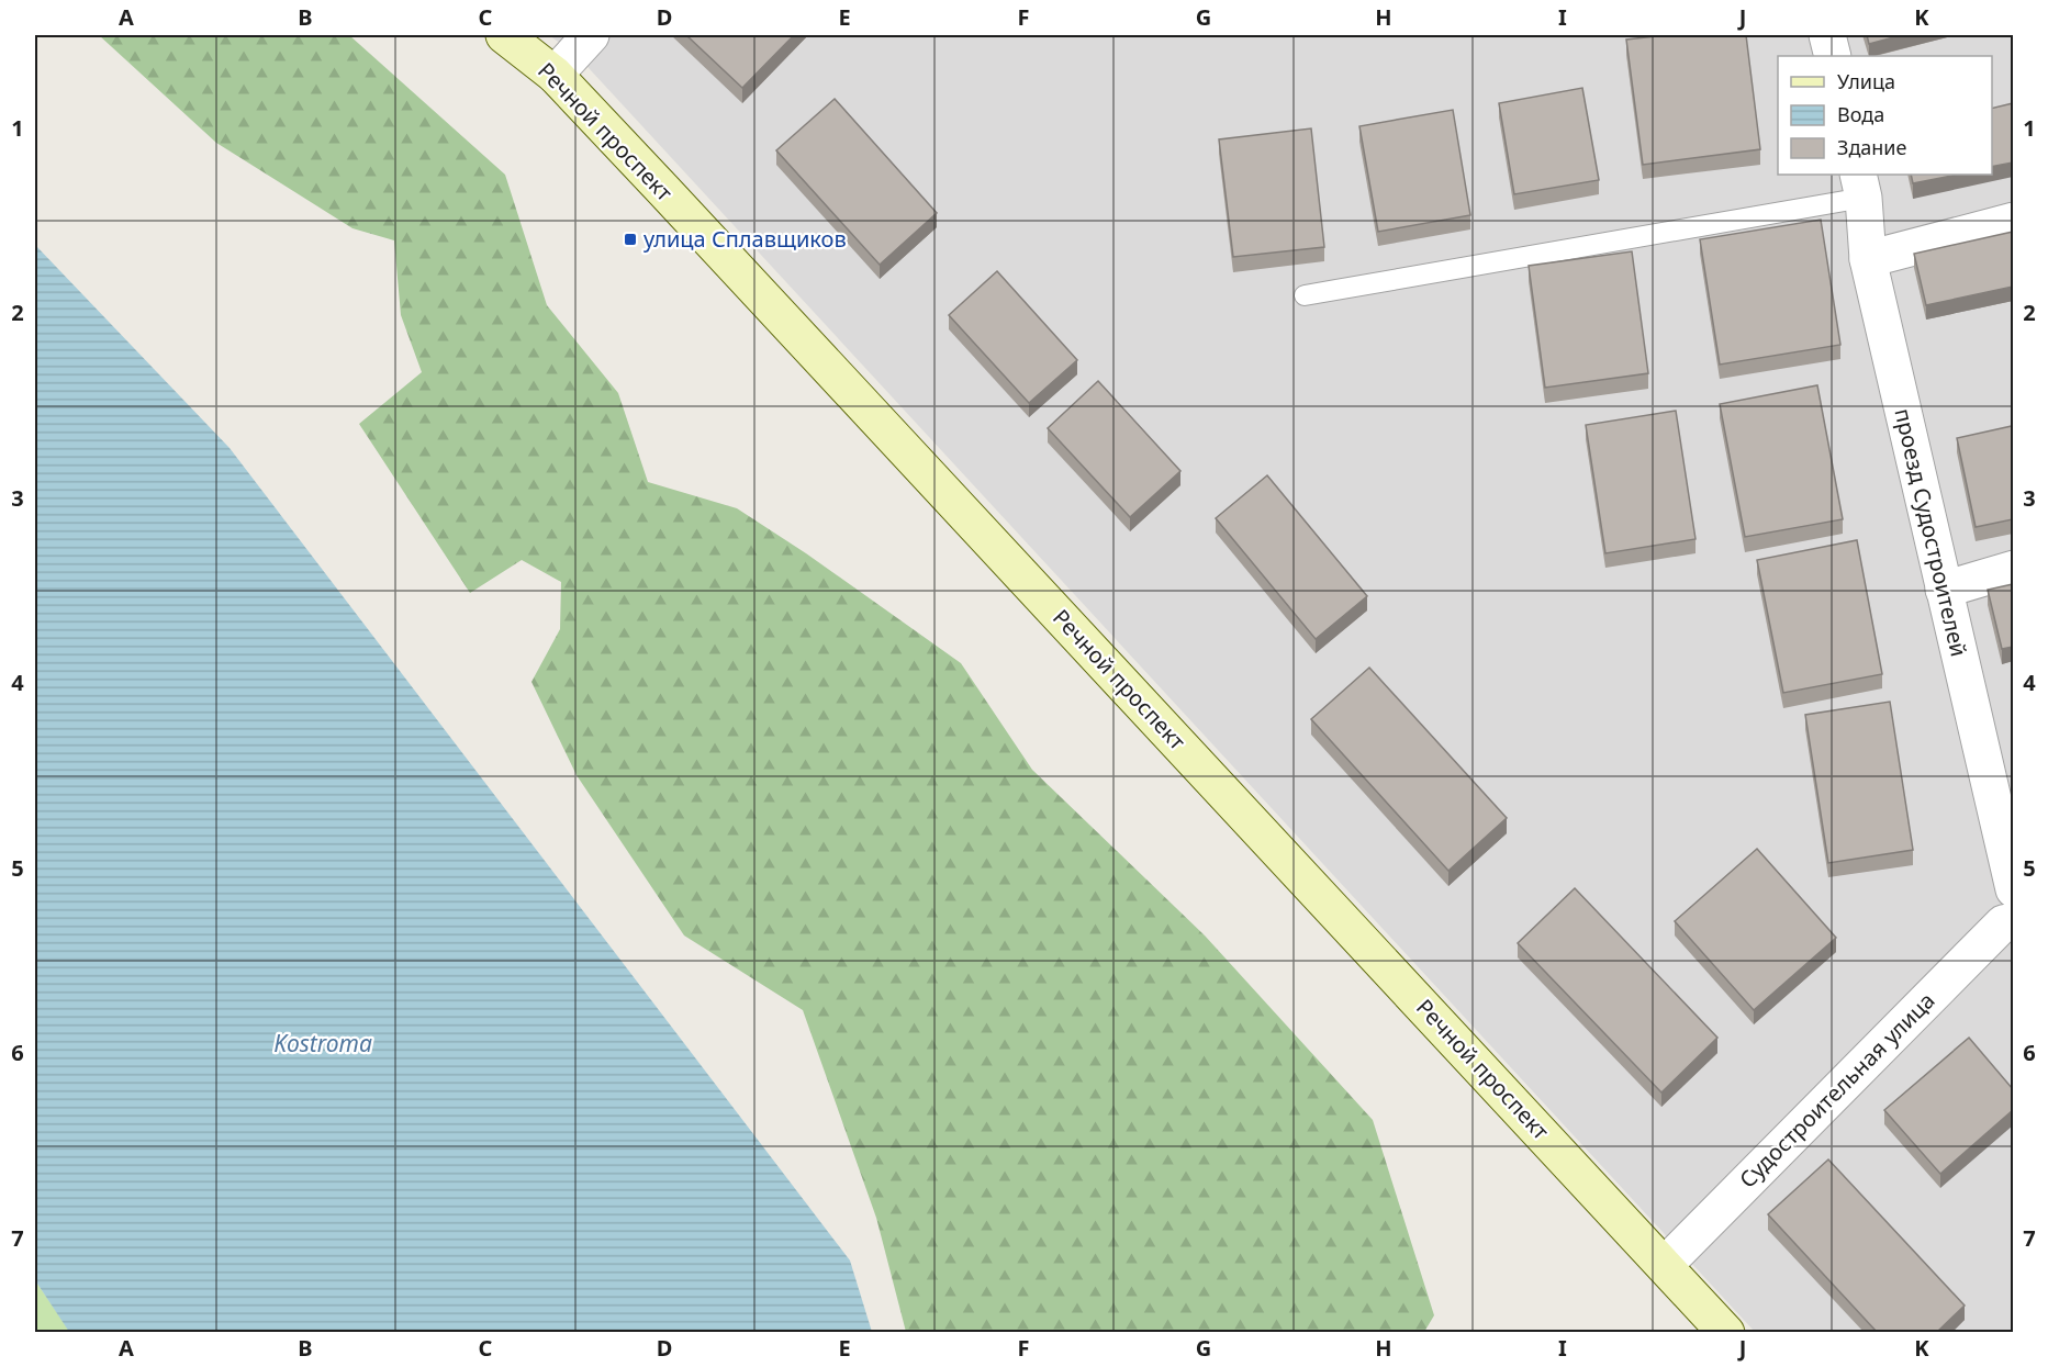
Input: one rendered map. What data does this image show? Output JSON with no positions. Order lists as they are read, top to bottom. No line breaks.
{"streets":{"street":["Речной проспект","проезд Судостроителей","Судостроительная улица"]},"crossings":[["Речной проспект","Судостроительная улица"]],"water":["Kostroma"],"places":{"transit":["улица Сплавщиков"]},"legend":["Улица","Вода","Здание"],"grid":{"columns":["A","B","C","D","E","F","G","H","I","J","K"],"rows":["1","2","3","4","5","6","7"]}}
